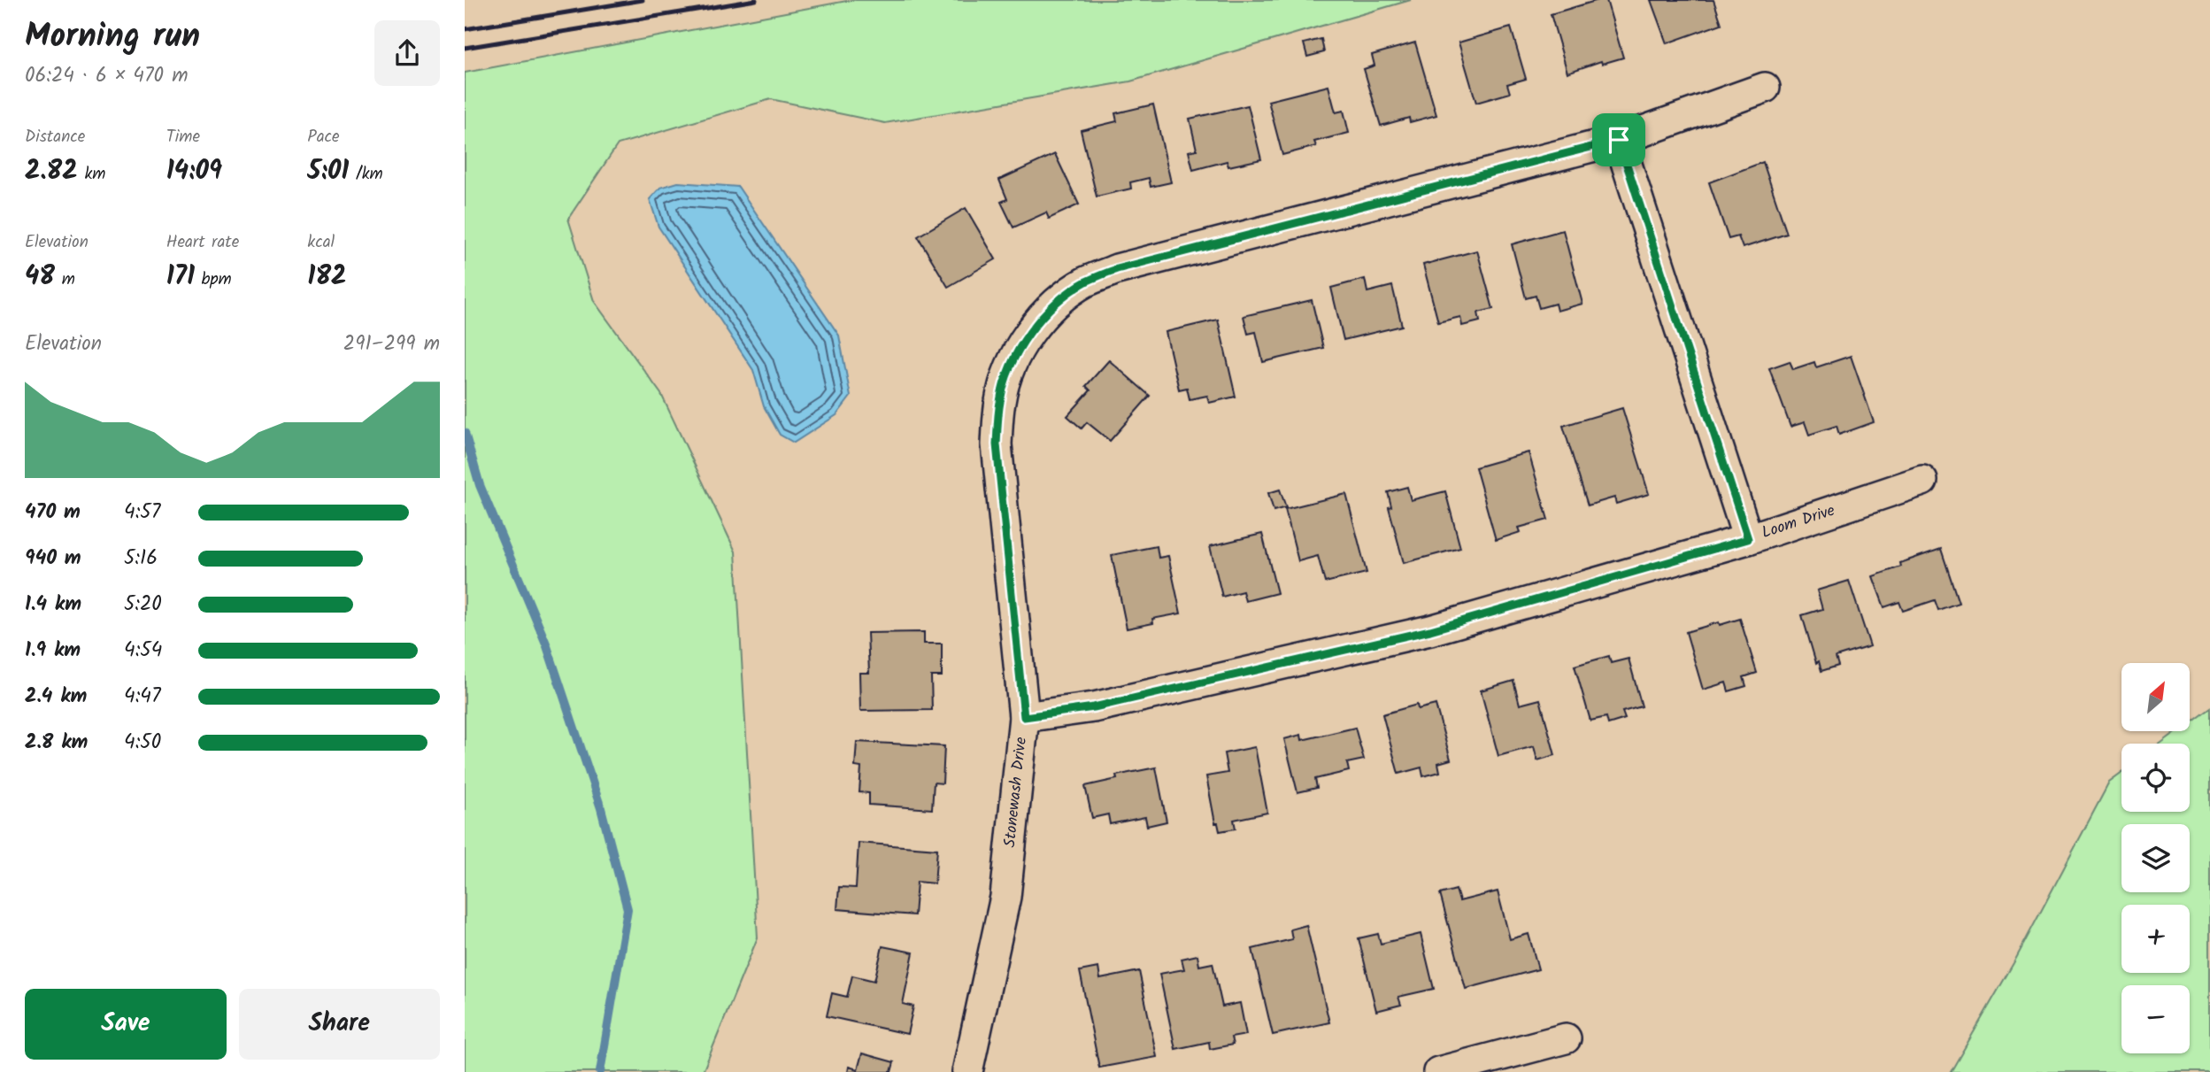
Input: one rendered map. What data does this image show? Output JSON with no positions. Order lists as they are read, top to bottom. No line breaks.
{"streets":{"street":["Loom Drive","Stonewash Drive"]},"crossings":[["Loom Drive","Stonewash Drive"]],"north":"top right","page":{"heading":["Morning run","06:24 · 6 × 470 m"],"stats":[["Distance","2.82 km"],["Time","14:09"],["Pace","5:01 /km"],["Elevation","48 m"],["Heart rate","171 bpm"],["kcal","182"]],"chart":["Elevation","291–299 m"],"list":[{"name":"470 m","note":"4:57"},{"name":"940 m","note":"5:16"},{"name":"1.4 km","note":"5:20"},{"name":"1.9 km","note":"4:54"},{"name":"2.4 km","note":"4:47"},{"name":"2.8 km","note":"4:50"}],"map_buttons":["+","−"],"buttons":["Save","Share"]}}
